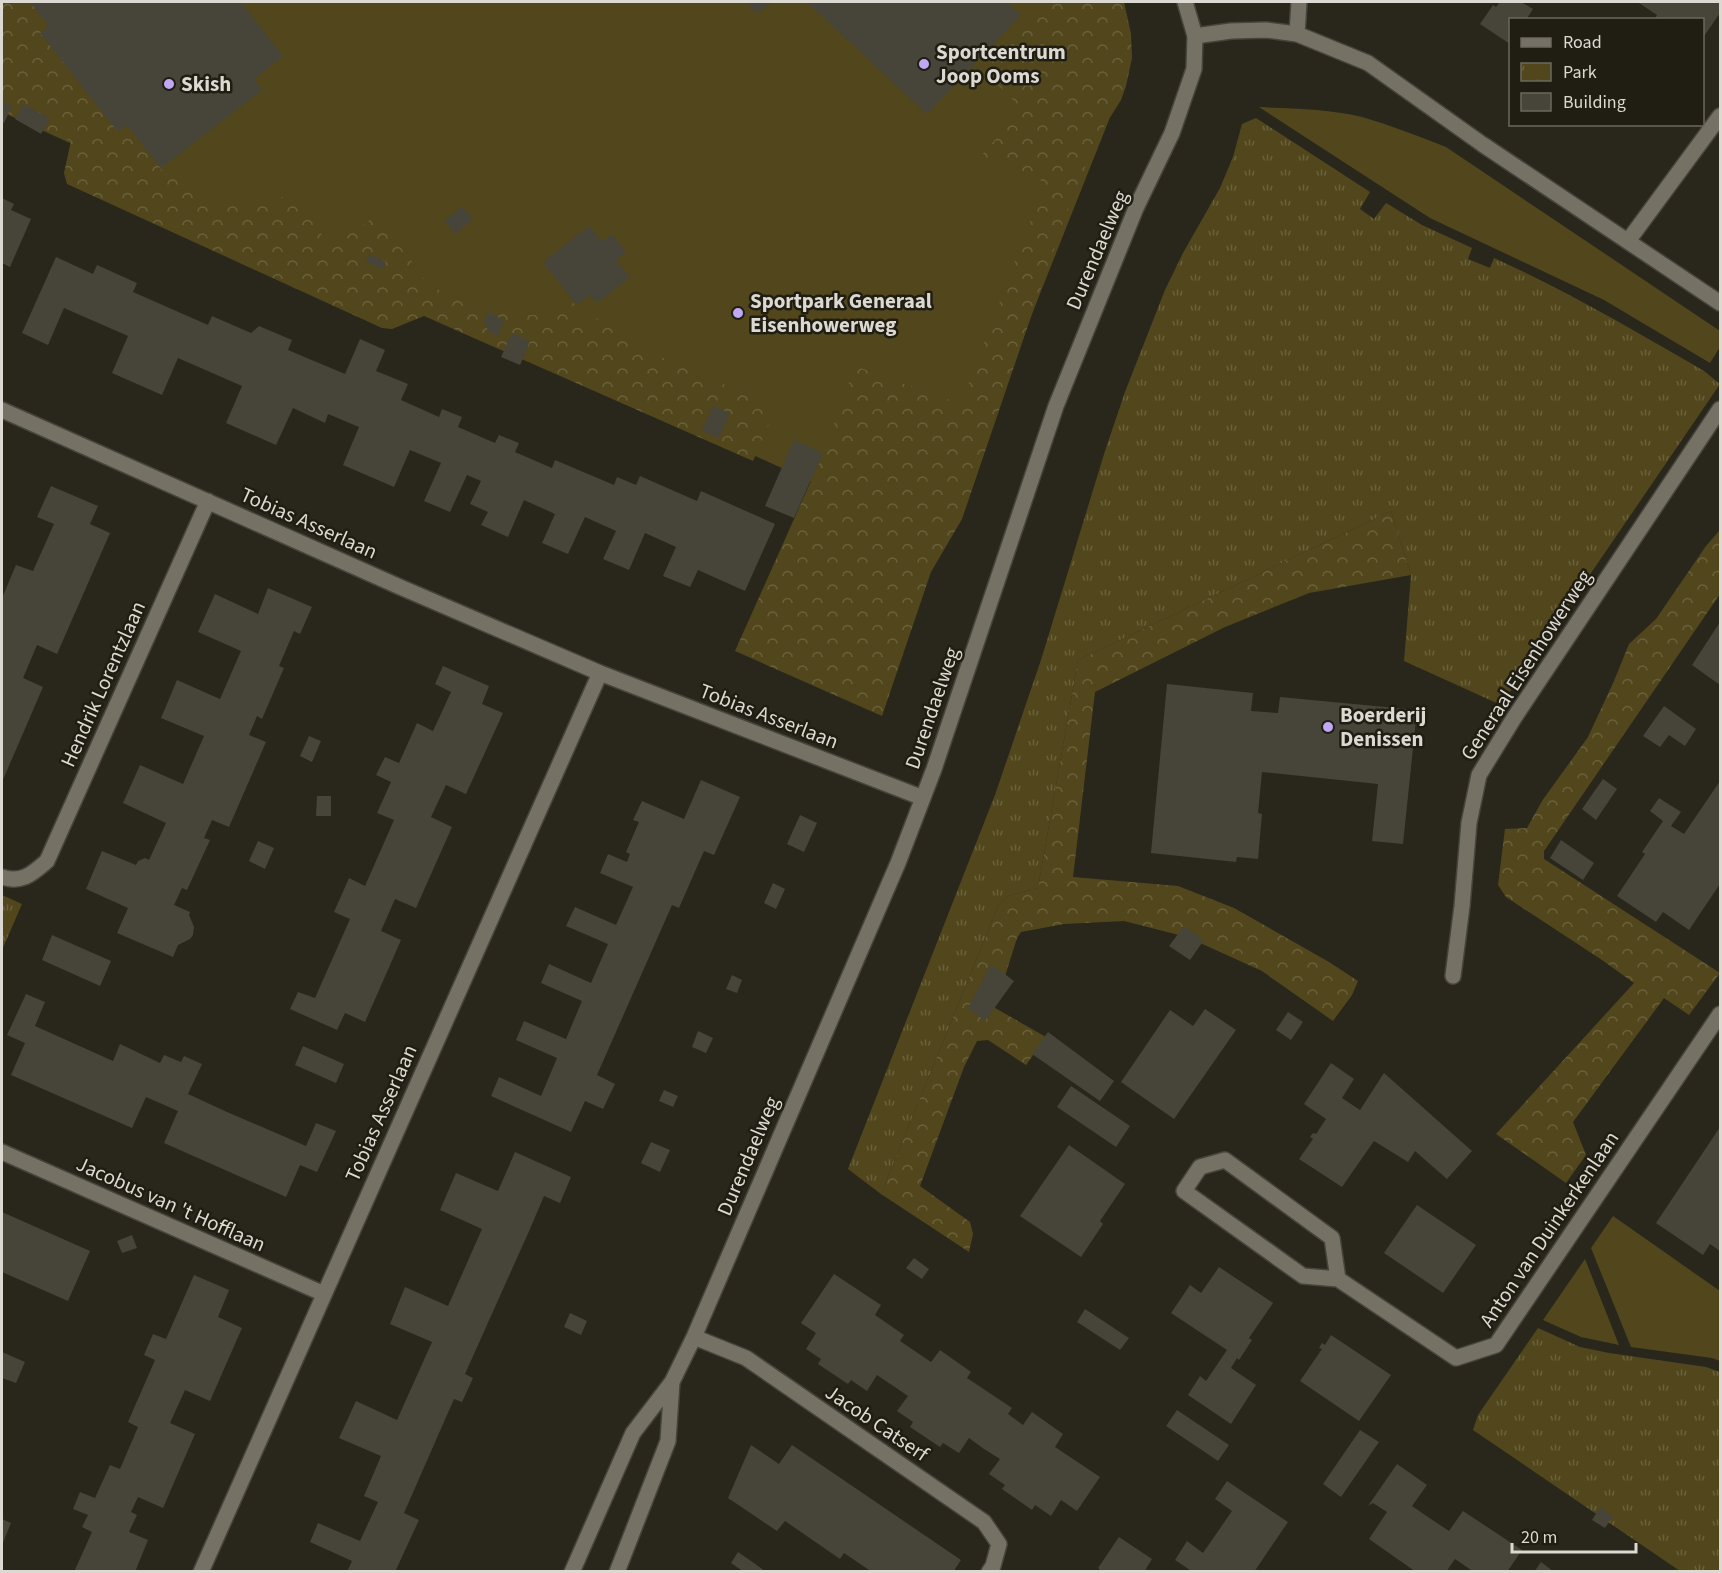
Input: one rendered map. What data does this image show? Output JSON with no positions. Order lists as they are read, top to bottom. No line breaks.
{"streets":{"street":["Durendaelweg","Tobias Asserlaan","Generaal Eisenhowerweg","Hendrik Lorentzlaan","Jacobus van 't Hofflaan","Anton van Duinkerkenlaan","Jacob Catserf"]},"crossings":[["Durendaelweg","Tobias Asserlaan"],["Durendaelweg","Jacob Catserf"],["Tobias Asserlaan","Hendrik Lorentzlaan"],["Tobias Asserlaan","Jacobus van 't Hofflaan"]],"places":["Sportcentrum Joop Ooms","Skish","Sportpark Generaal Eisenhowerweg","Boerderij Denissen"],"legend":["Road","Park","Building"],"scale_bar":"20 m"}
